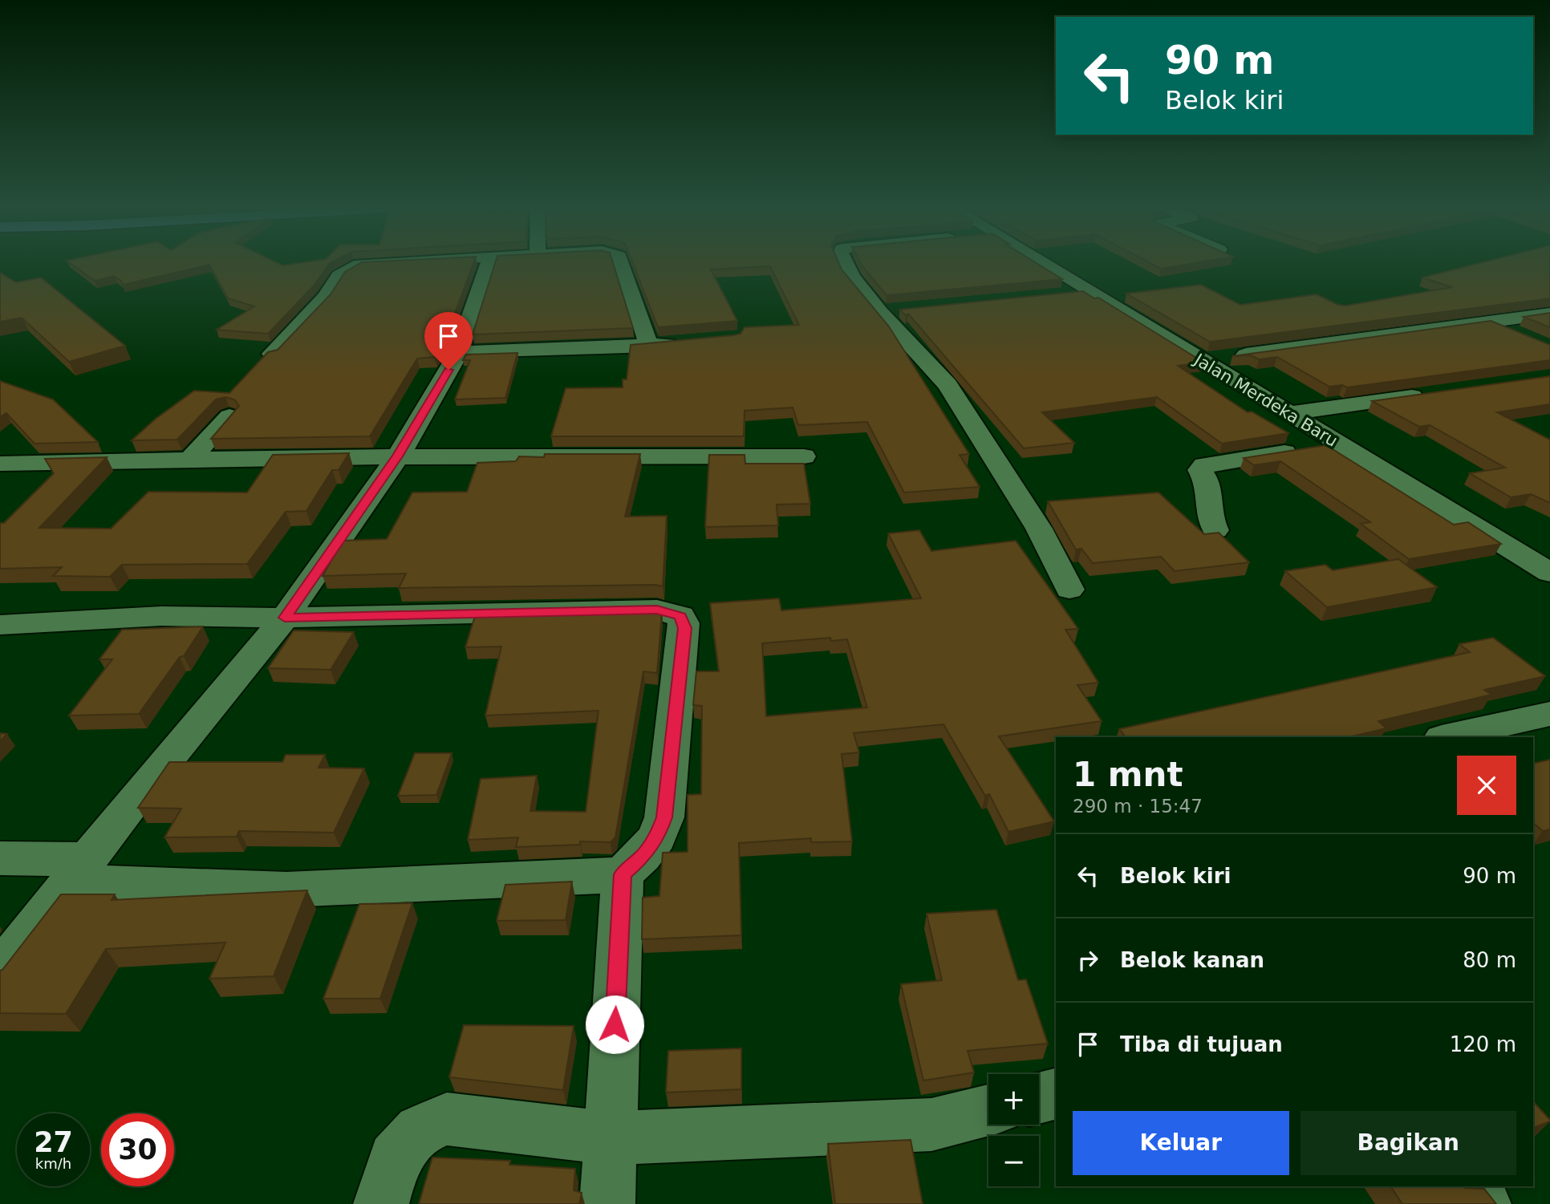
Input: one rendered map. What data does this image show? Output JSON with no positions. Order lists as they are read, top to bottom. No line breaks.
{"streets":{"street":["Jalan Merdeka Baru"]},"page":{"turn":["90 m","Belok kiri"],"heading":["1 mnt","290 m · 15:47"],"list":[{"name":"Belok kiri","value":"90 m"},{"name":"Belok kanan","value":"80 m"},{"name":"Tiba di tujuan","value":"120 m"}],"map_buttons":["+","−"],"buttons":["Keluar","Bagikan"],"speed":"27 km/h","limit":"30"}}
